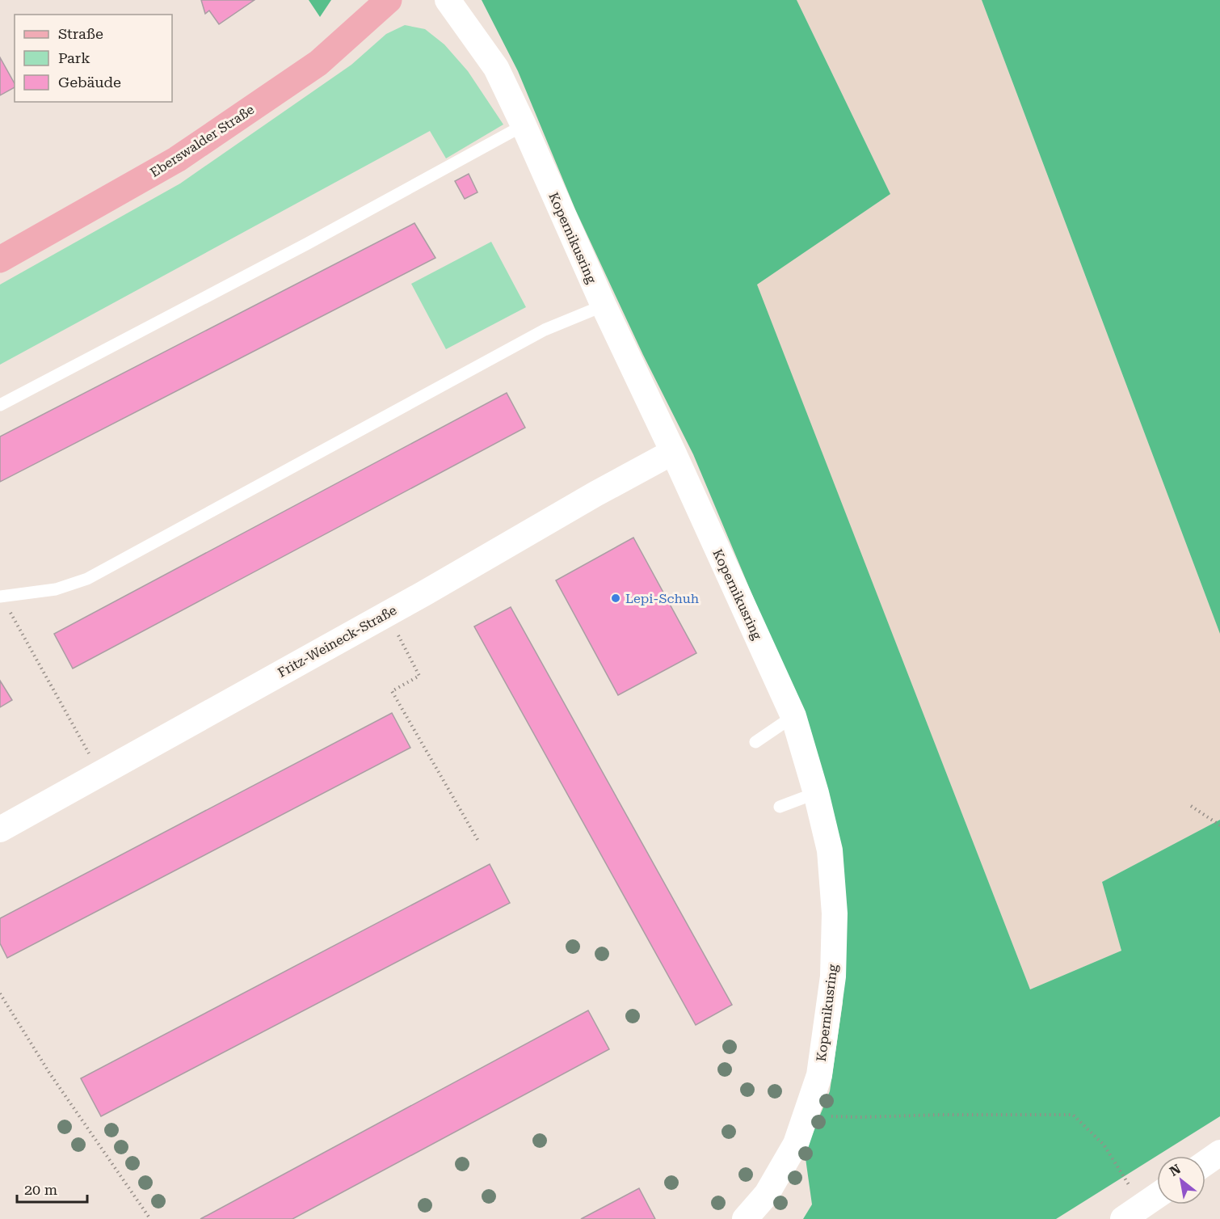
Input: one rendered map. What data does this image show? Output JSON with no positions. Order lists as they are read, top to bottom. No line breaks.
{"streets":{"main road":["Eberswalder Straße"],"street":["Kopernikusring","Fritz-Weineck-Straße"]},"crossings":[["Kopernikusring","Fritz-Weineck-Straße"]],"places":["Lepi-Schuh"],"legend":["Straße","Park","Gebäude"],"scale_bar":"20 m","north":"top left"}
